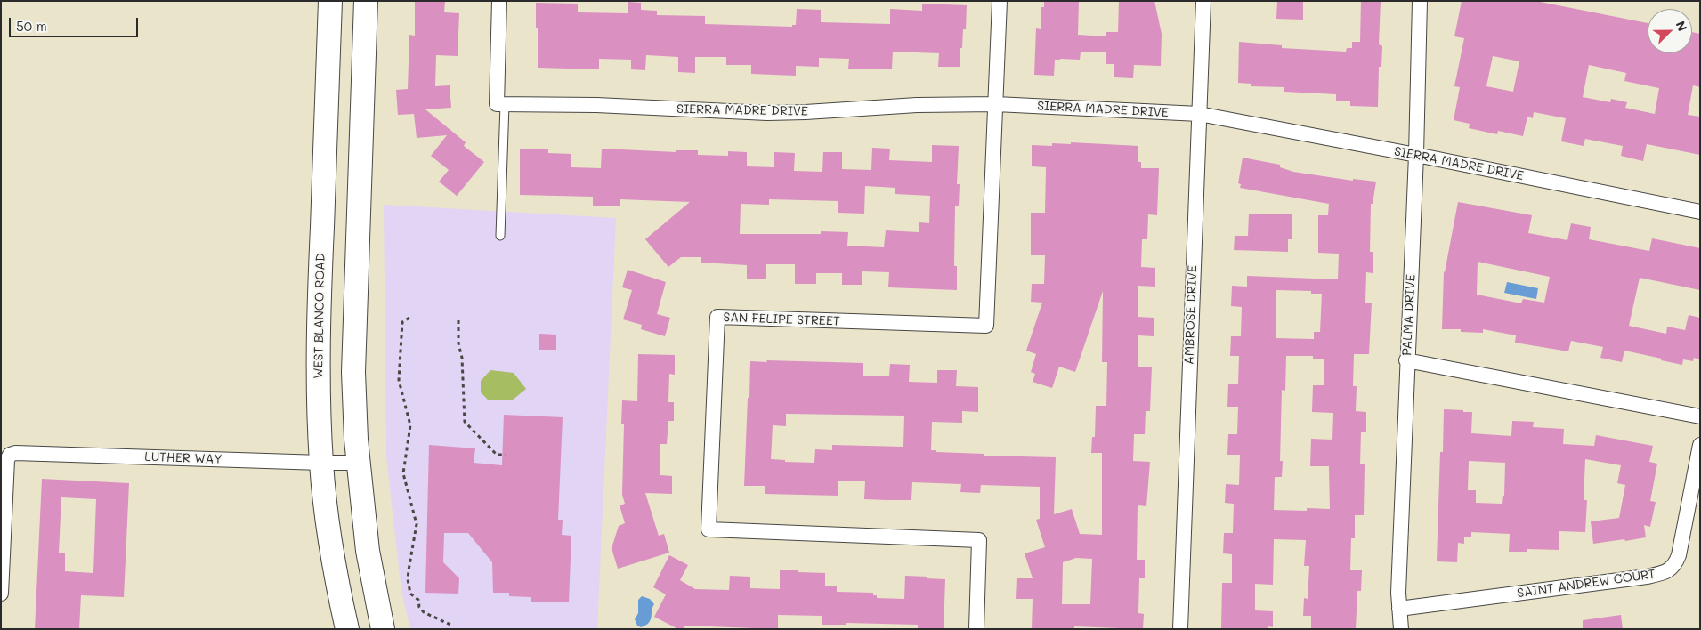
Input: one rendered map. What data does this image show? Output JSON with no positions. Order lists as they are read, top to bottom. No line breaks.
{"streets":{"main road":["WEST BLANCO ROAD"],"street":["SIERRA MADRE DRIVE","AMBROSE DRIVE","PALMA DRIVE","SAN FELIPE STREET","LUTHER WAY","SAINT ANDREW COURT"]},"crossings":[["SIERRA MADRE DRIVE","AMBROSE DRIVE"],["SIERRA MADRE DRIVE","PALMA DRIVE"],["SIERRA MADRE DRIVE","SAN FELIPE STREET"],["PALMA DRIVE","SAINT ANDREW COURT"],["WEST BLANCO ROAD","LUTHER WAY"]],"scale_bar":"50 m","north":"top right"}
